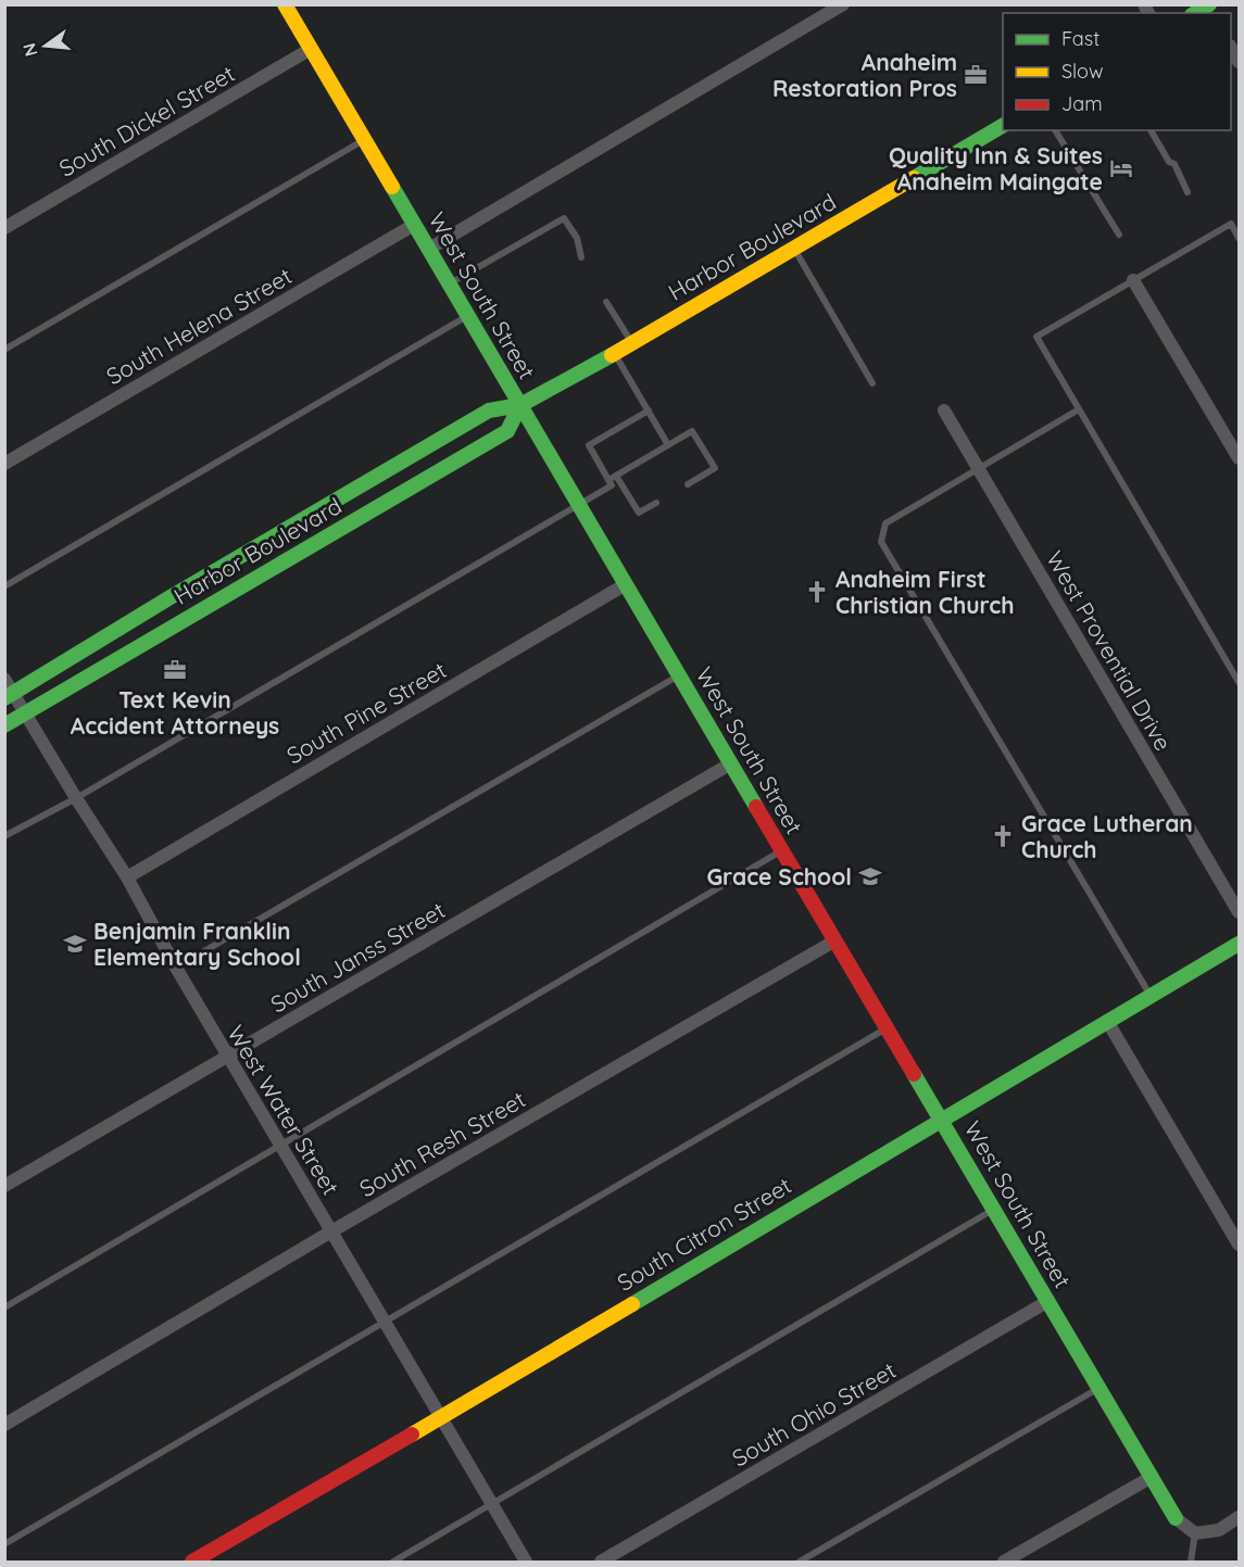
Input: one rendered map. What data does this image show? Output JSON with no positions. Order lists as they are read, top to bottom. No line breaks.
{"streets":{"street":["South Dickel Street","Harbor Boulevard","West South Street","South Helena Street","West Provential Drive","South Pine Street","South Janss Street","West Water Street","South Resh Street","South Citron Street","South Ohio Street"]},"crossings":[["South Dickel Street","West South Street"],["Harbor Boulevard","West South Street"],["Harbor Boulevard","West Water Street"],["West South Street","South Helena Street"],["West South Street","South Pine Street"],["West South Street","South Janss Street"],["West South Street","South Resh Street"],["West South Street","South Citron Street"],["West South Street","South Ohio Street"],["South Pine Street","West Water Street"],["South Janss Street","West Water Street"],["West Water Street","South Resh Street"],["West Water Street","South Citron Street"]],"places":{"office":["Anaheim Restoration Pros","Text Kevin Accident Attorneys"],"hotel":["Quality Inn & Suites Anaheim Maingate"],"church":["Anaheim First Christian Church","Grace Lutheran Church"],"school or university":["Grace School","Benjamin Franklin Elementary School"]},"legend":["Fast","Slow","Jam"],"north":"left"}
